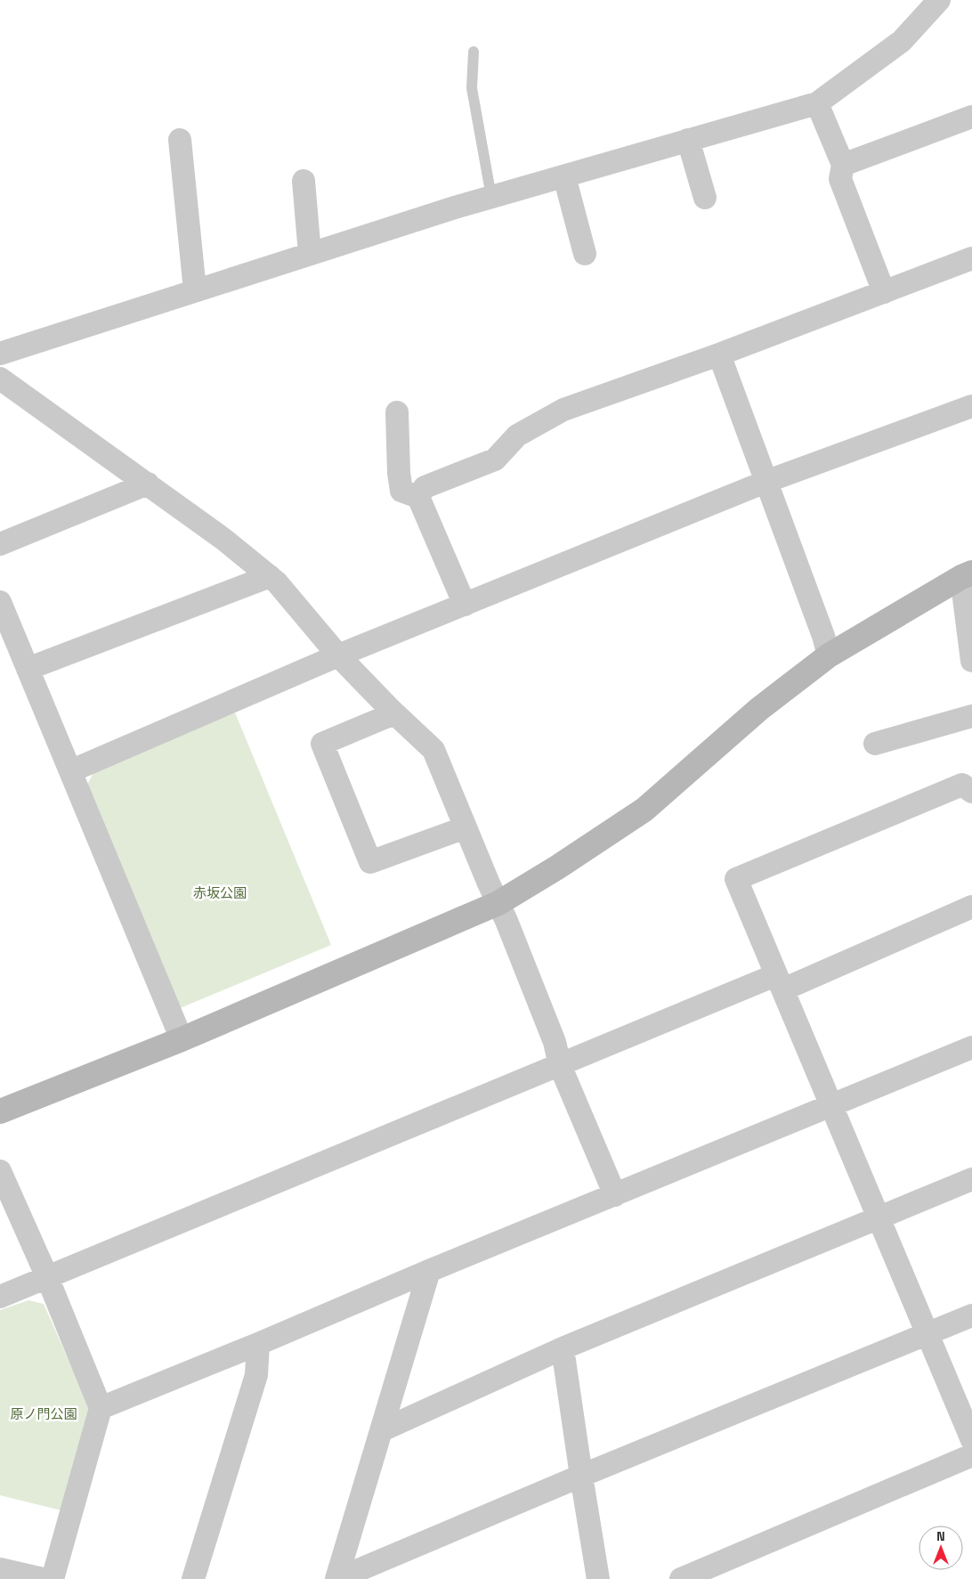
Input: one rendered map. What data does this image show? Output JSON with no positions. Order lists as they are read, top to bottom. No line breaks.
{"parks":["赤坂公園","原ノ門公園"],"north":"top"}
